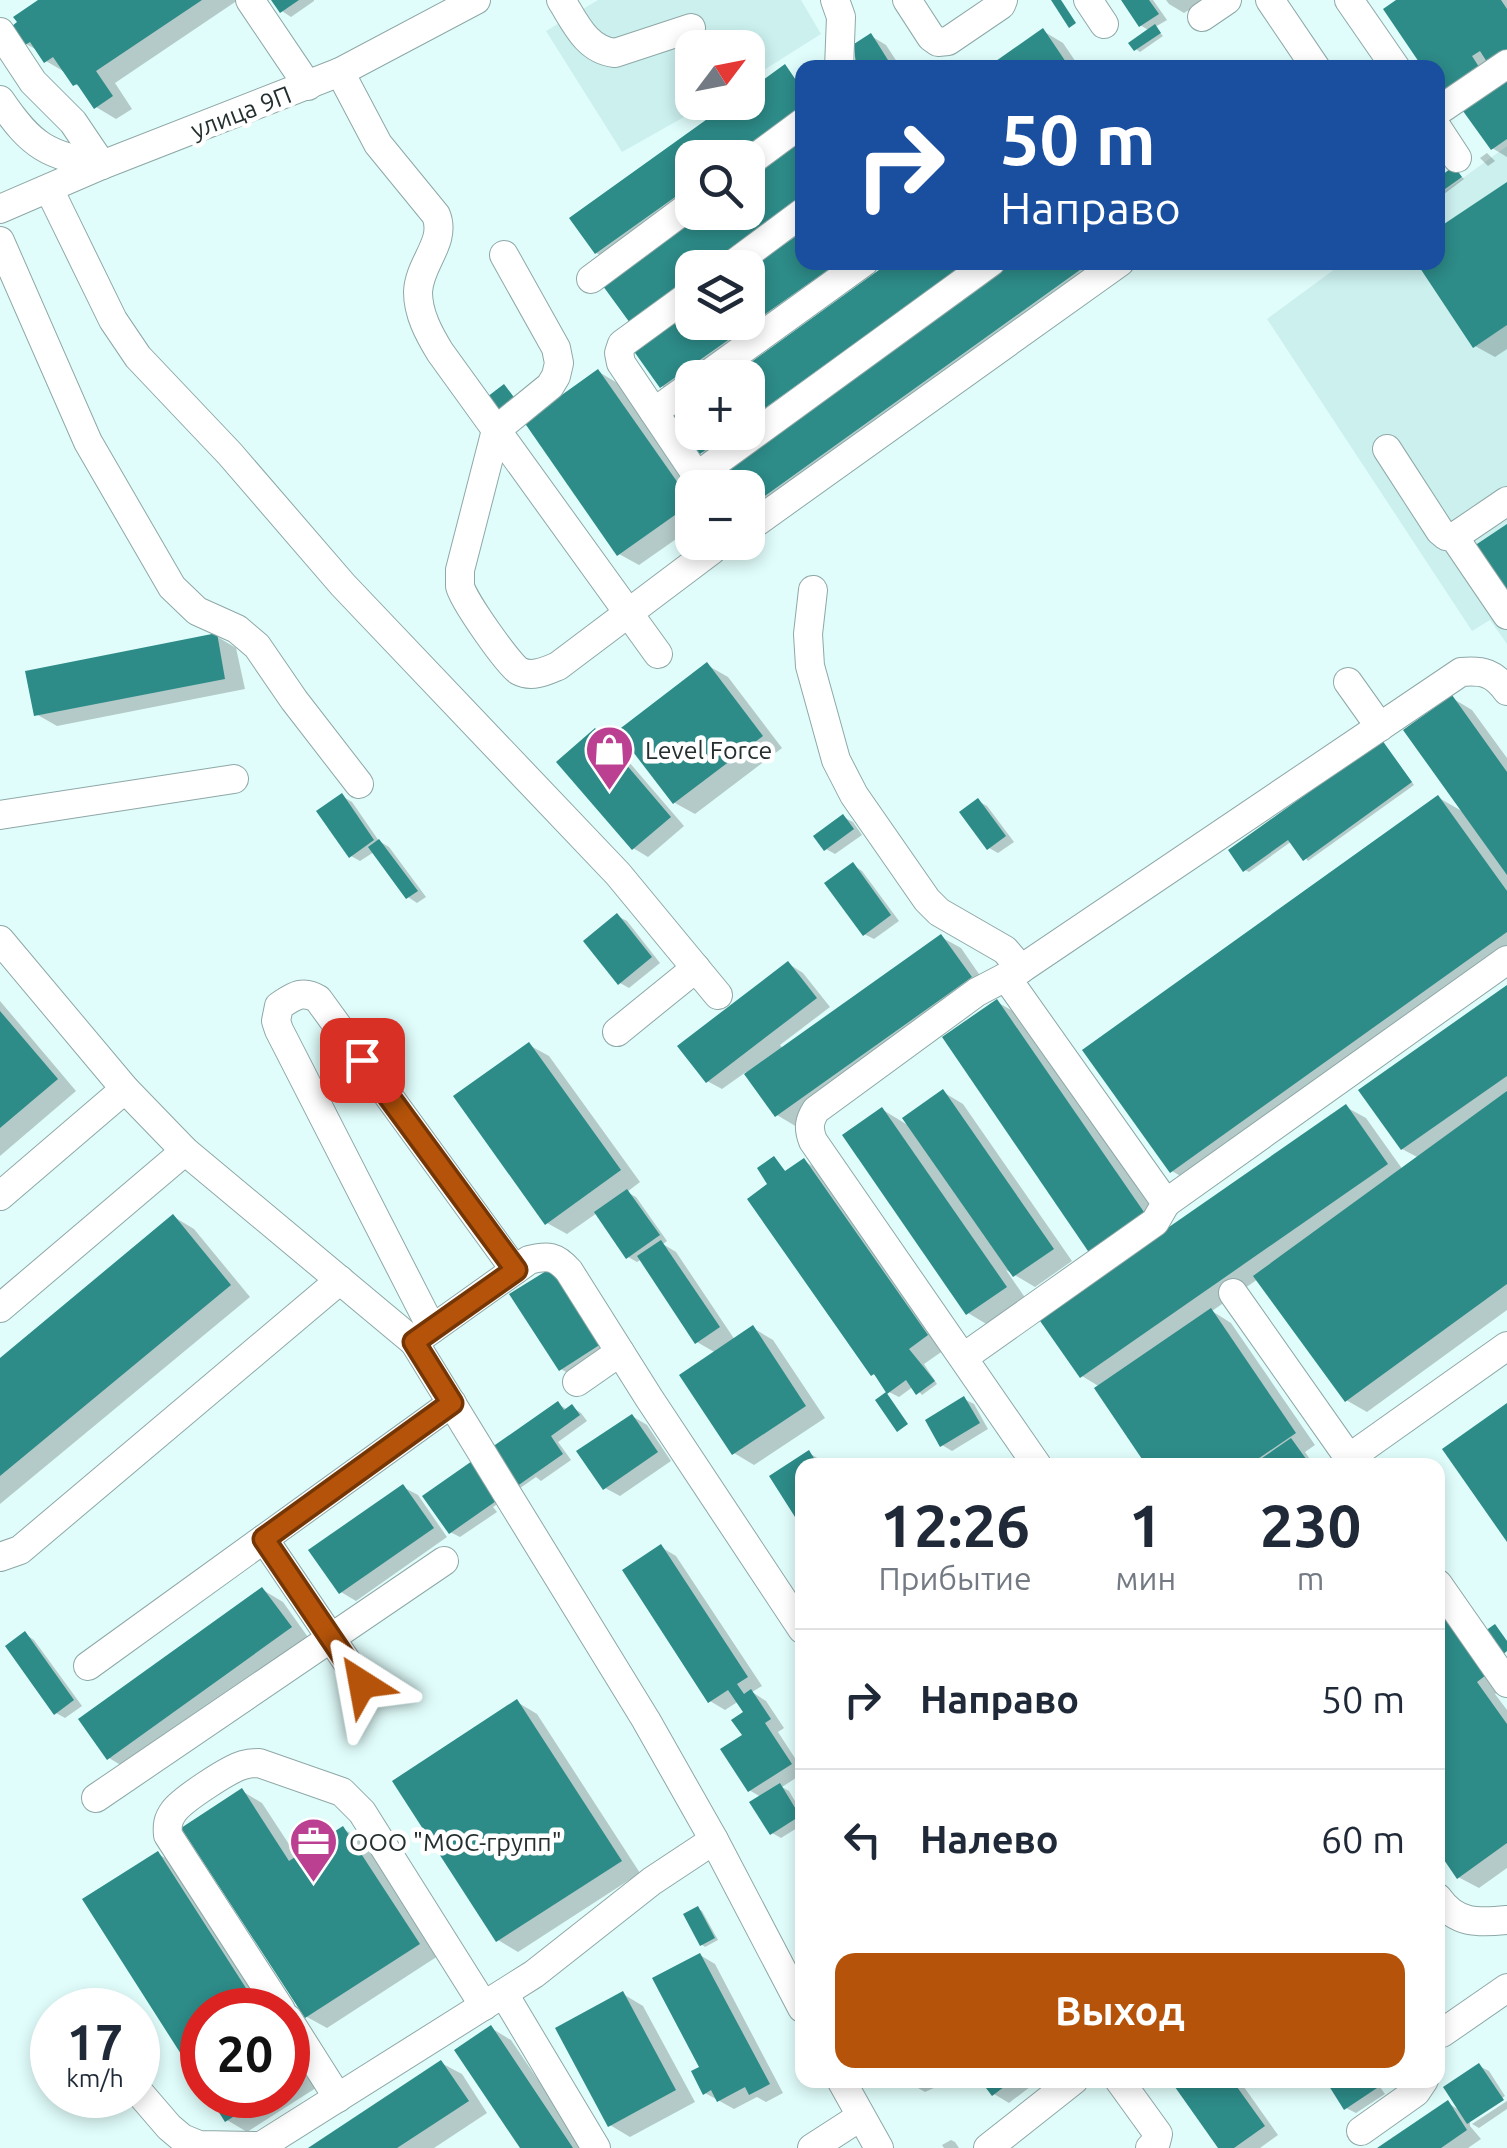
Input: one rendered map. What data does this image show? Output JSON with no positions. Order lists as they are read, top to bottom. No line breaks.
{"streets":{"street":["улица 9П"]},"places":{"shop":["Level Force"],"office":["ООО \"МОС-групп\""]},"north":"top right","page":{"map_buttons":["+","−"],"turn":["50 m","Направо"],"eta":["12:26","Прибытие","1","мин","230","m"],"list":[{"name":"Направо","value":"50 m"},{"name":"Налево","value":"60 m"}],"buttons":"Выход","speed":"17 km/h","limit":"20"}}
